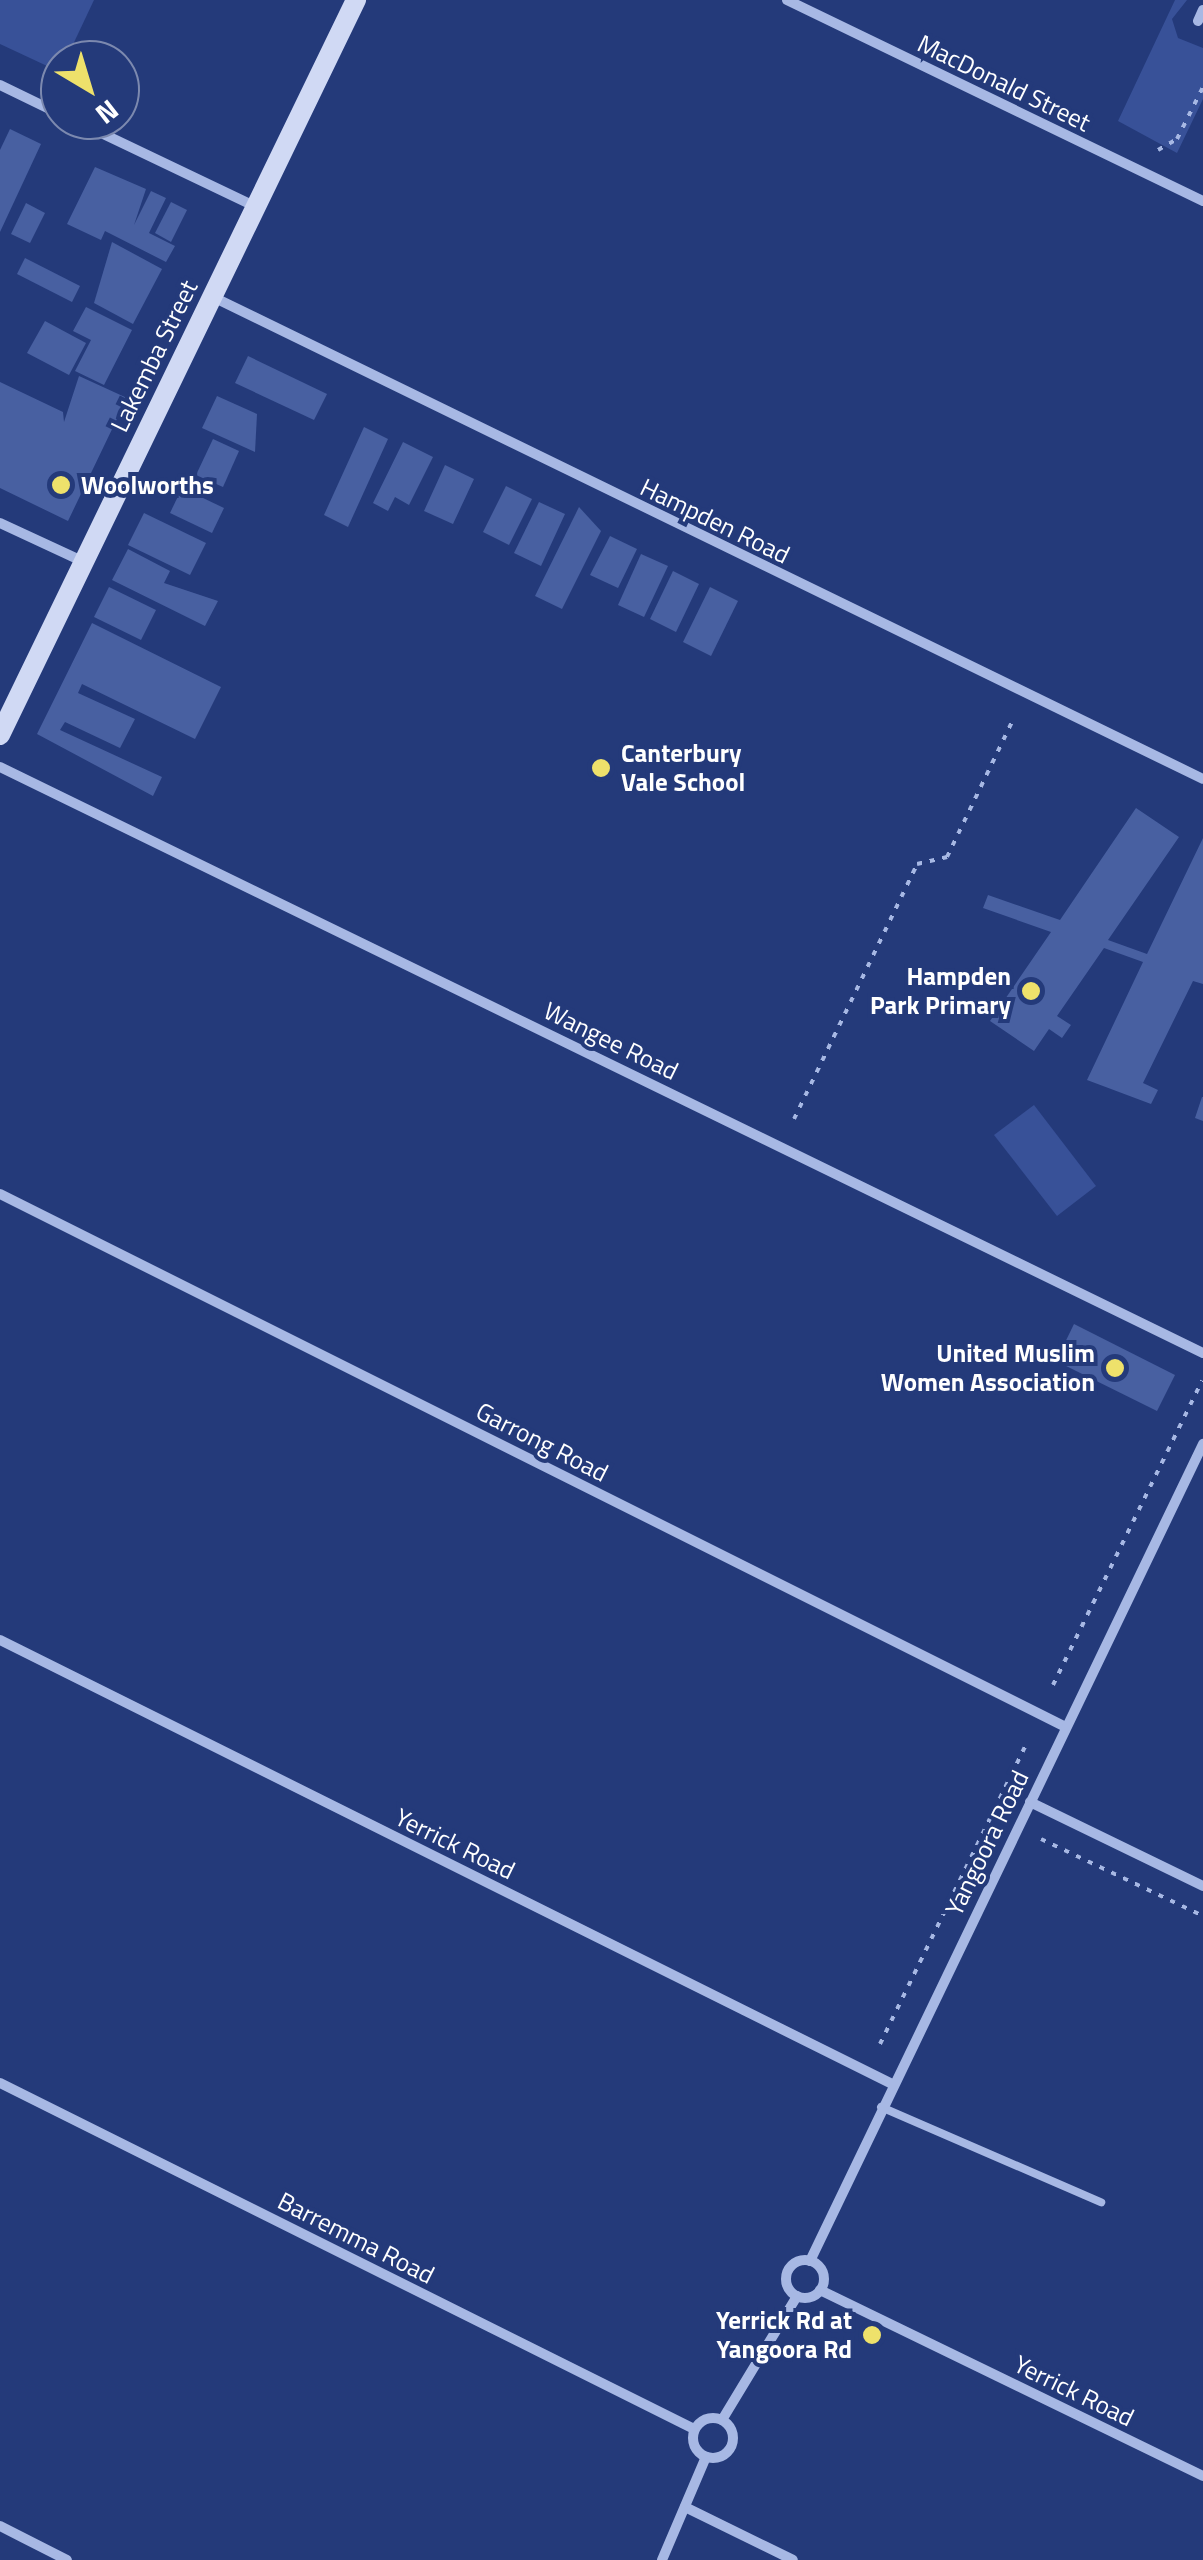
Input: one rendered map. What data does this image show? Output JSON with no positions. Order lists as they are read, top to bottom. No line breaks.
{"streets":{"main road":["Lakemba Street"],"street":["MacDonald Street","Hampden Road","Wangee Road","Garrong Road","Yangoora Road","Yerrick Road","Barremma Road"]},"crossings":[["Lakemba Street","Hampden Road"],["Garrong Road","Yangoora Road"],["Yangoora Road","Yerrick Road"]],"places":["Woolworths","Canterbury Vale School","Hampden Park Primary","United Muslim Women Association","Yerrick Rd at Yangoora Rd"],"north":"bottom right"}
